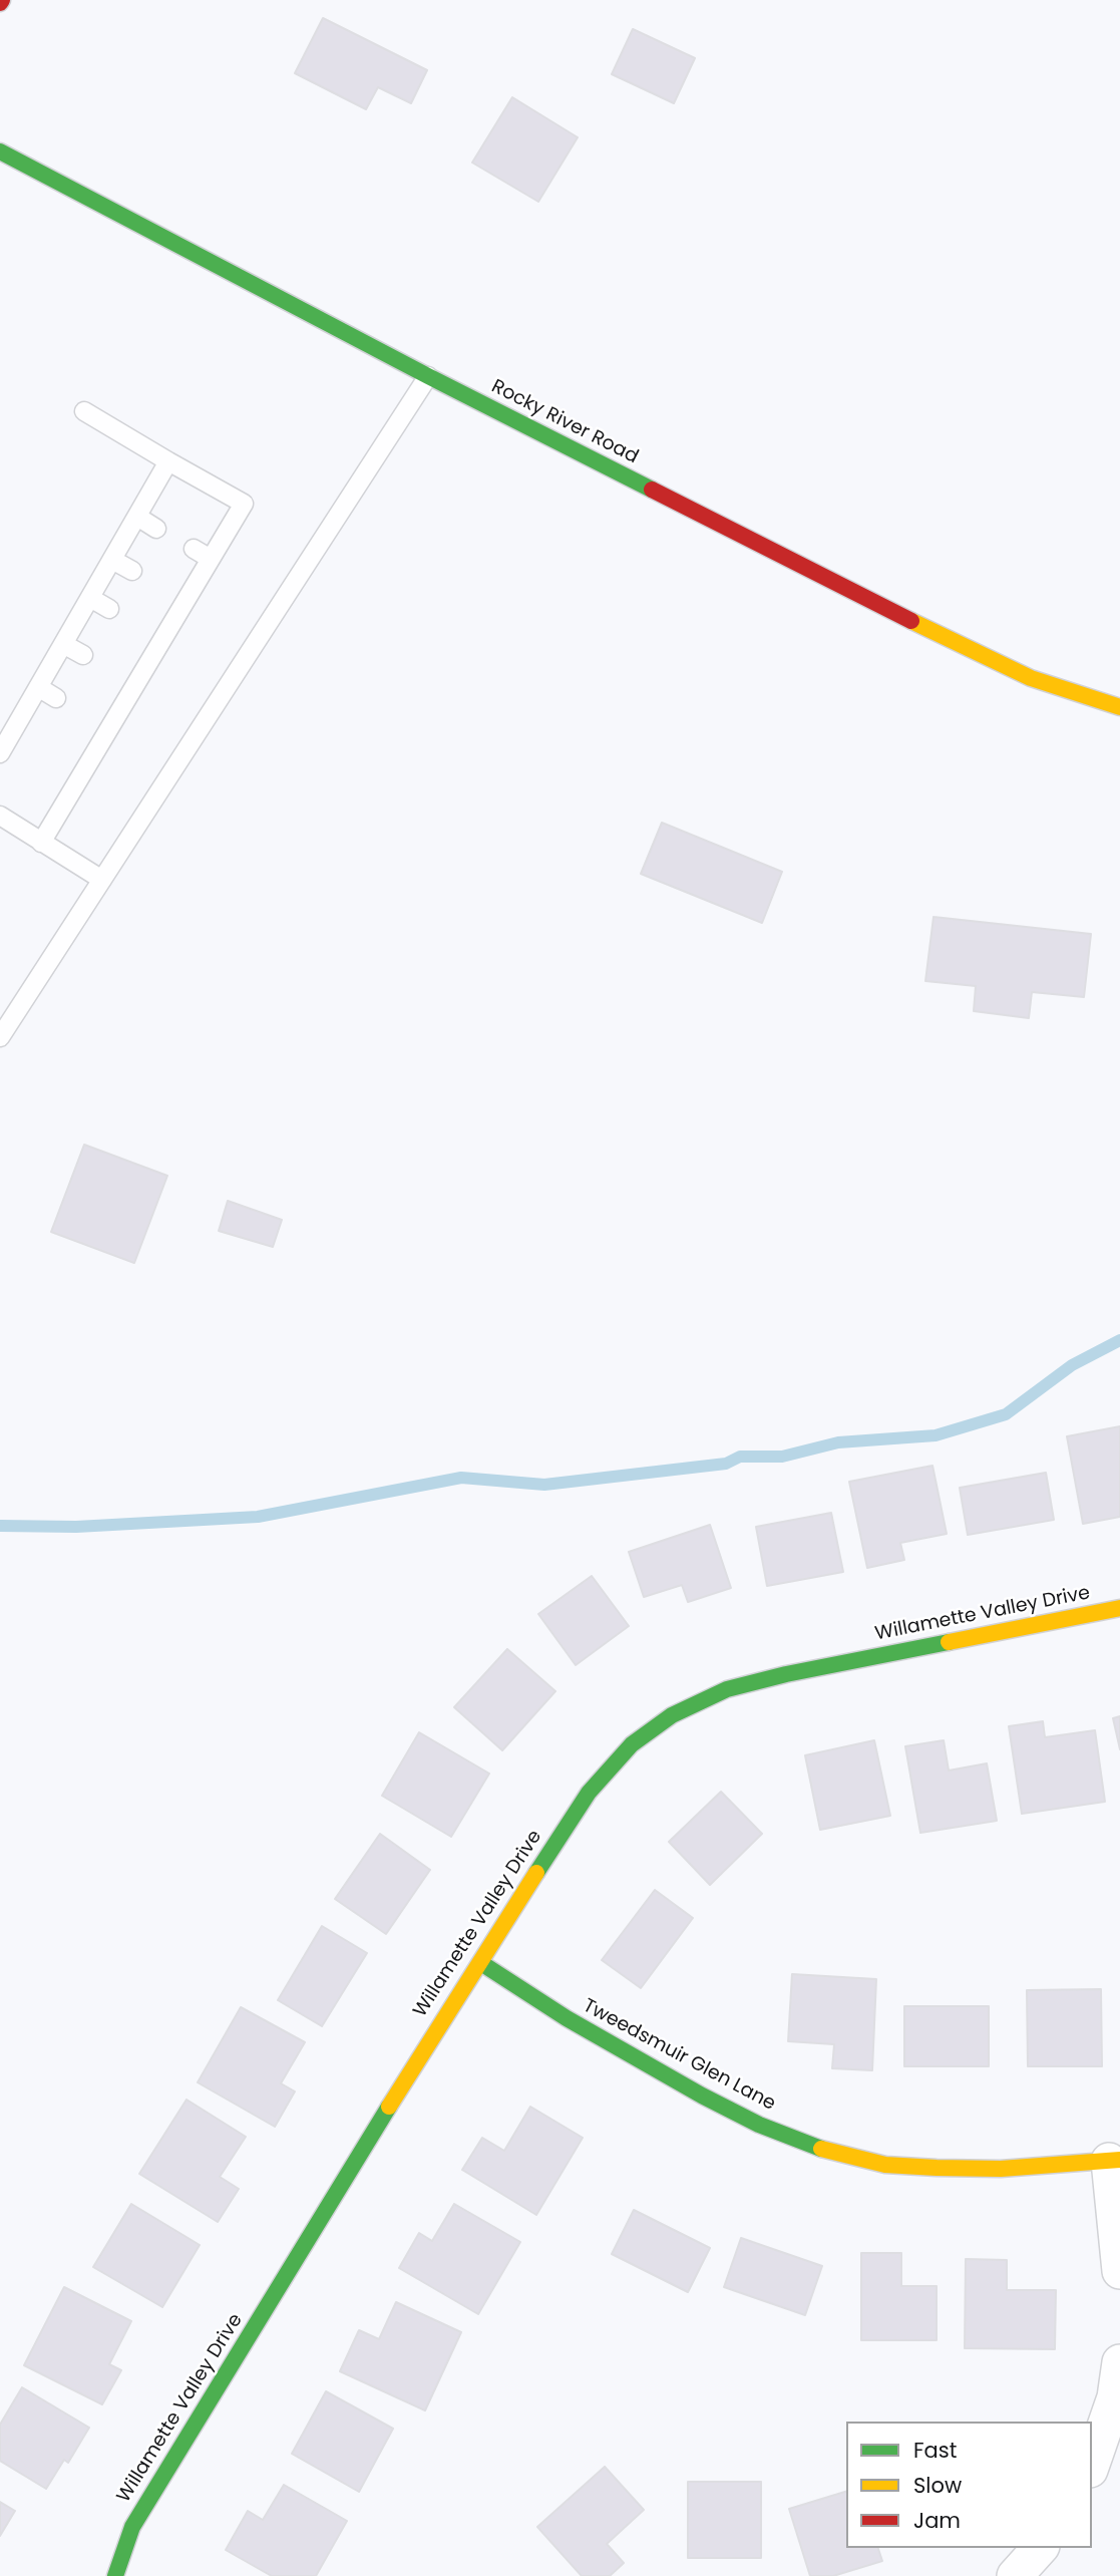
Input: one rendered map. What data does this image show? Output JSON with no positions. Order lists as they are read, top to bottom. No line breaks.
{"streets":{"street":["Rocky River Road","Willamette Valley Drive","Tweedsmuir Glen Lane"]},"crossings":[["Willamette Valley Drive","Tweedsmuir Glen Lane"]],"legend":["Fast","Slow","Jam"]}
